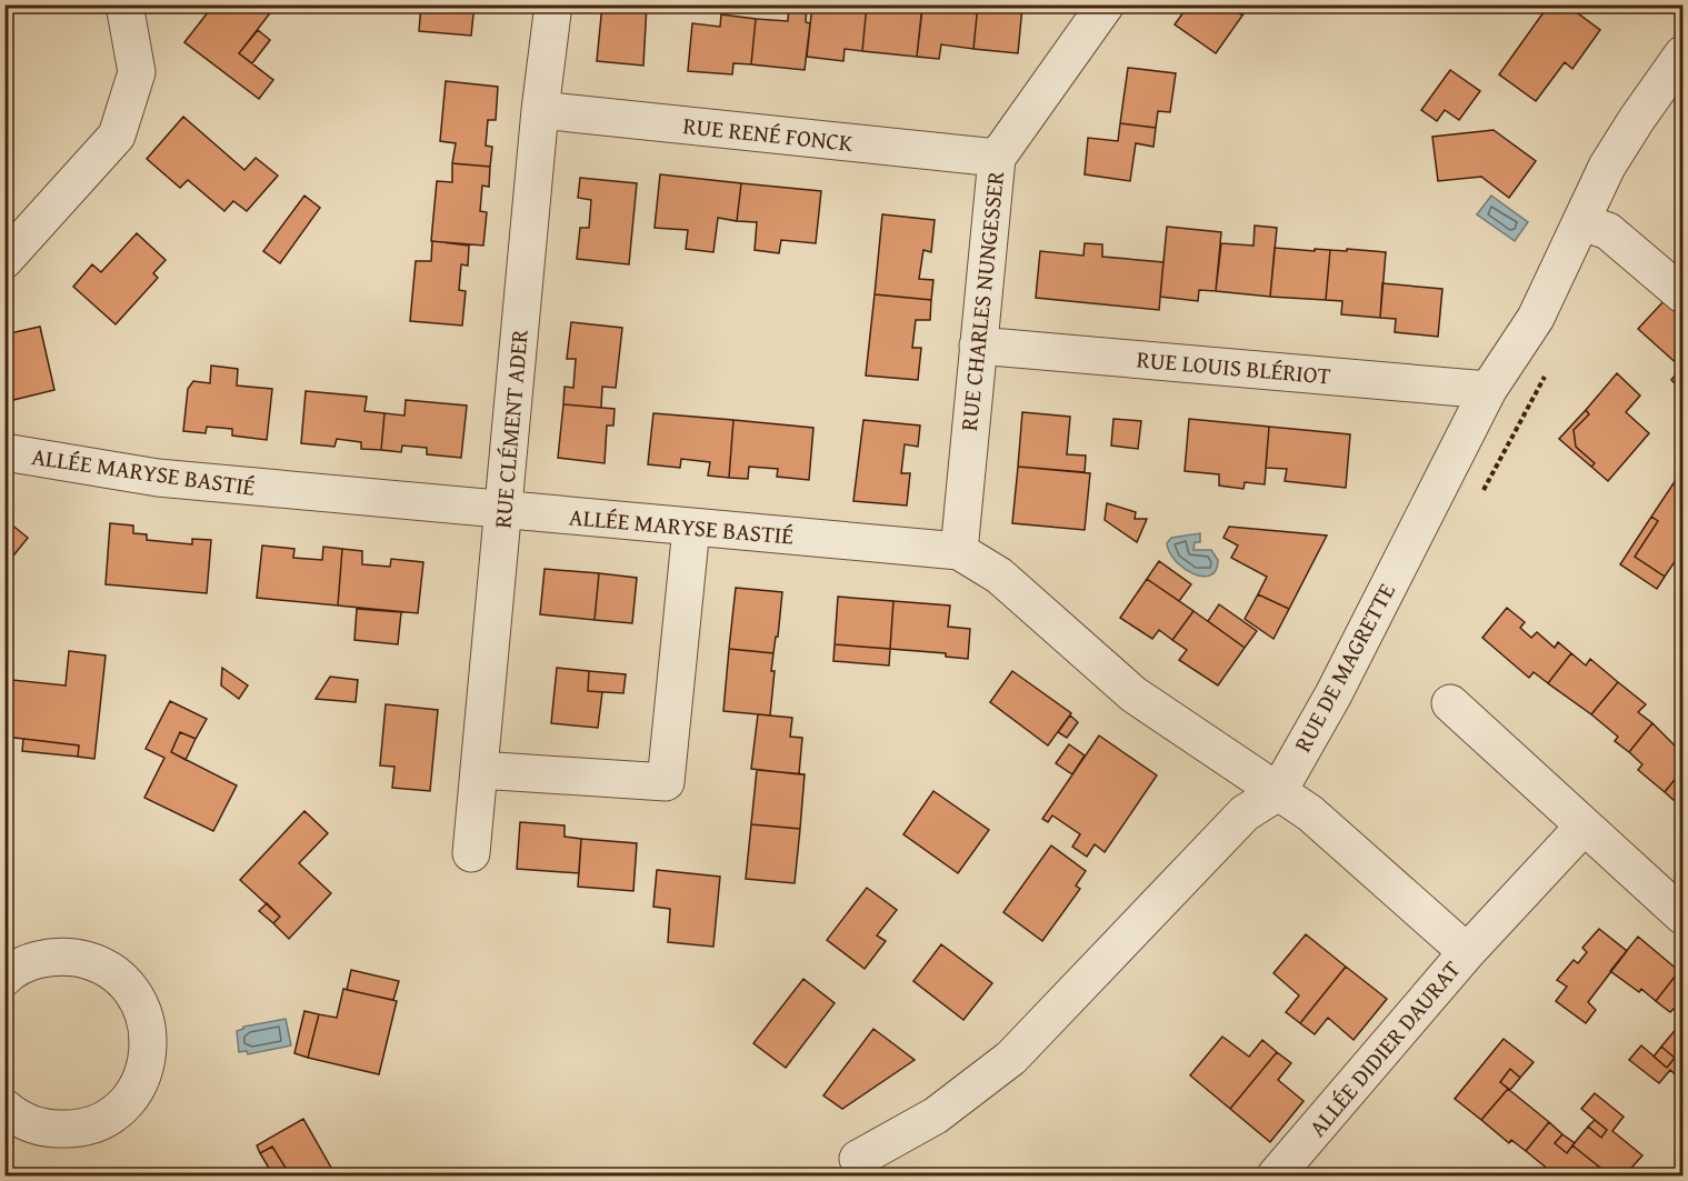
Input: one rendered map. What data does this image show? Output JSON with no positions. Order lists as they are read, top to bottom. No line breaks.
{"streets":{"street":["RUE RENÉ FONCK","RUE CHARLES NUNGESSER","RUE LOUIS BLÉRIOT","RUE CLÉMENT ADER","ALLÉE MARYSE BASTIÉ","RUE DE MAGRETTE","ALLÉE DIDIER DAURAT"]},"crossings":[["RUE RENÉ FONCK","RUE CHARLES NUNGESSER"],["RUE RENÉ FONCK","RUE CLÉMENT ADER"],["RUE CHARLES NUNGESSER","RUE LOUIS BLÉRIOT"],["RUE CHARLES NUNGESSER","ALLÉE MARYSE BASTIÉ"],["RUE LOUIS BLÉRIOT","RUE DE MAGRETTE"],["RUE CLÉMENT ADER","ALLÉE MARYSE BASTIÉ"],["ALLÉE MARYSE BASTIÉ","RUE DE MAGRETTE"],["ALLÉE MARYSE BASTIÉ","ALLÉE DIDIER DAURAT"]]}
